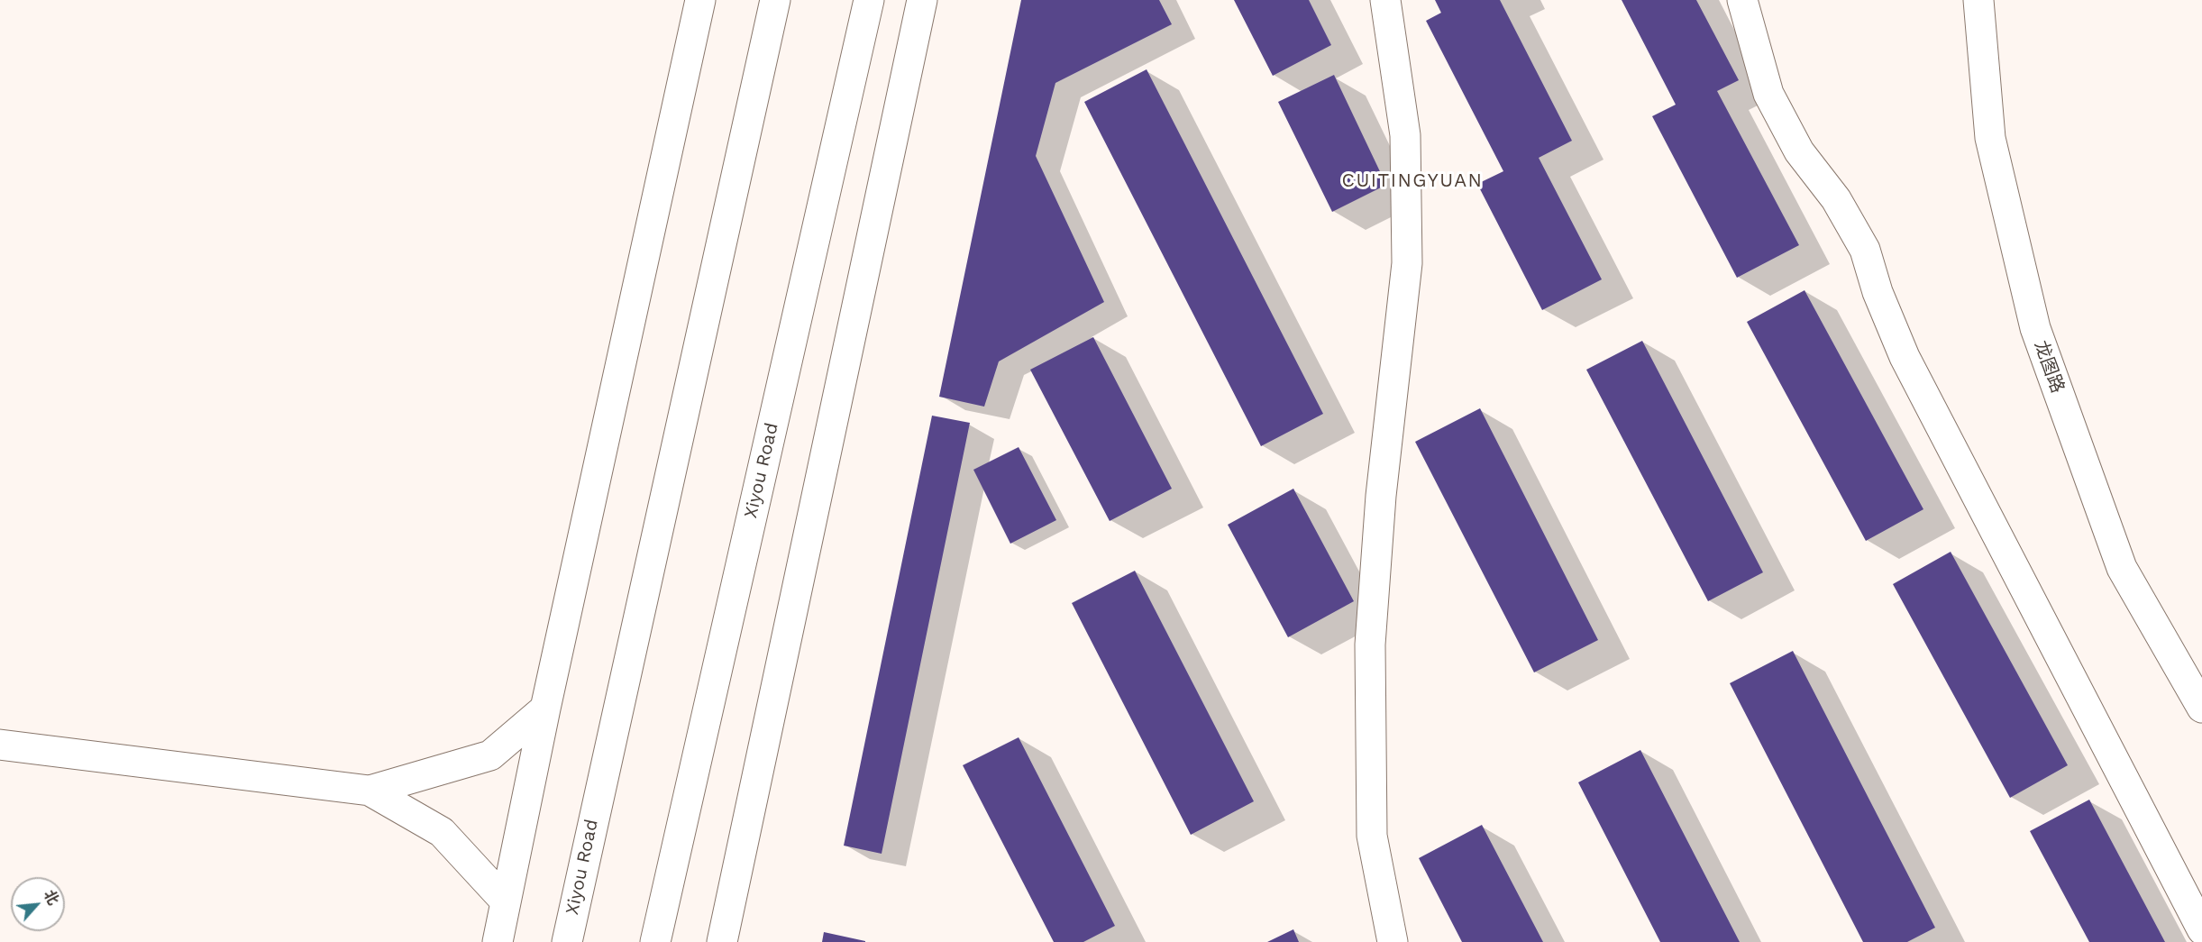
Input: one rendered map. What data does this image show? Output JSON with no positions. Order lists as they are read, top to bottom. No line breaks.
{"streets":{"street":["龙图路","Xiyou Road"]},"districts":["CUITINGYUAN"],"north":"top right"}
